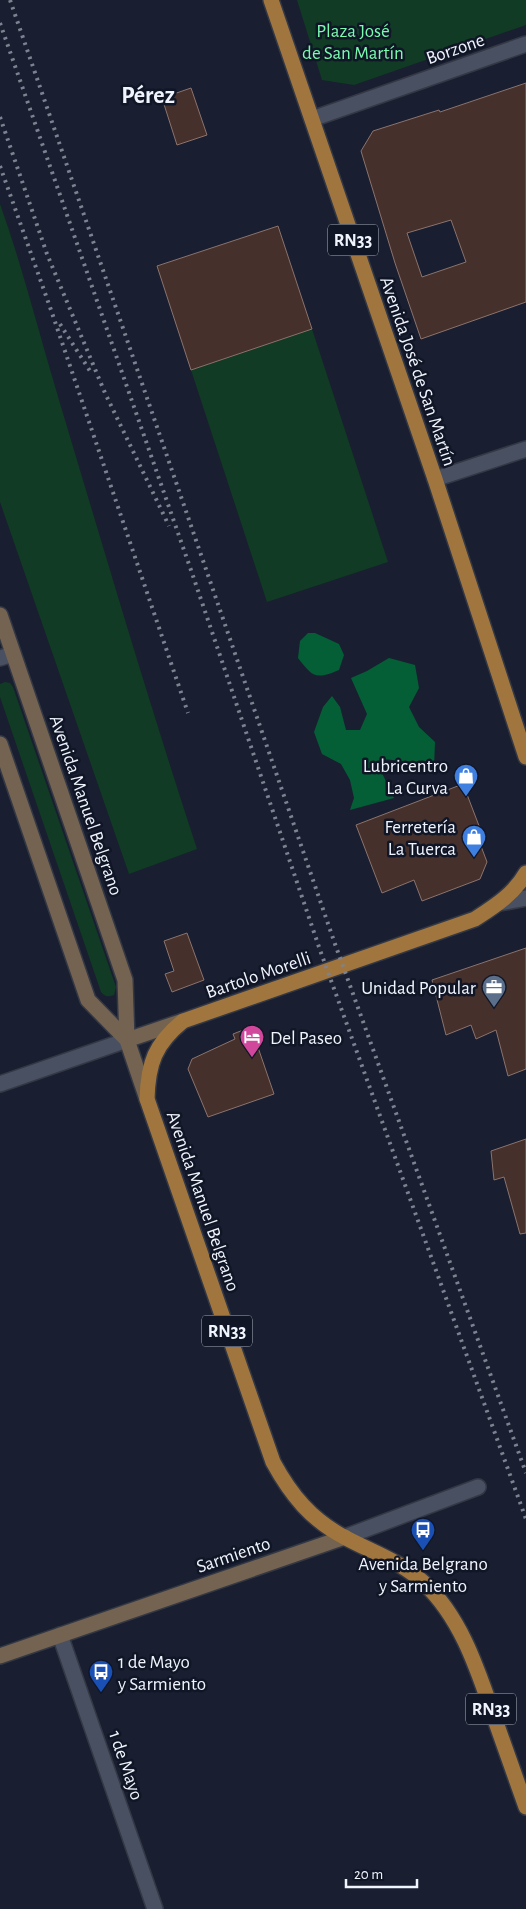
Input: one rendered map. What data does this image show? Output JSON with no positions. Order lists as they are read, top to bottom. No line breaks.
{"streets":{"main road":["RN33","Avenida José de San Martín","Avenida Manuel Belgrano","Bartolo Morelli","Sarmiento"],"street":["Borzone","1 de Mayo"]},"crossings":[["Borzone","Avenida José de San Martín"],["RN33","Bartolo Morelli"],["Avenida Manuel Belgrano","Bartolo Morelli"],["Avenida Manuel Belgrano","Sarmiento"],["Sarmiento","1 de Mayo"]],"districts":["Pérez"],"parks":["Plaza José de San Martín"],"places":{"shop":["Lubricentro La Curva","Ferretería La Tuerca"],"office":["Unidad Popular"],"hotel":["Del Paseo"],"bus stop":["Avenida Belgrano y Sarmiento","1 de Mayo y Sarmiento"]},"scale_bar":"20 m"}
